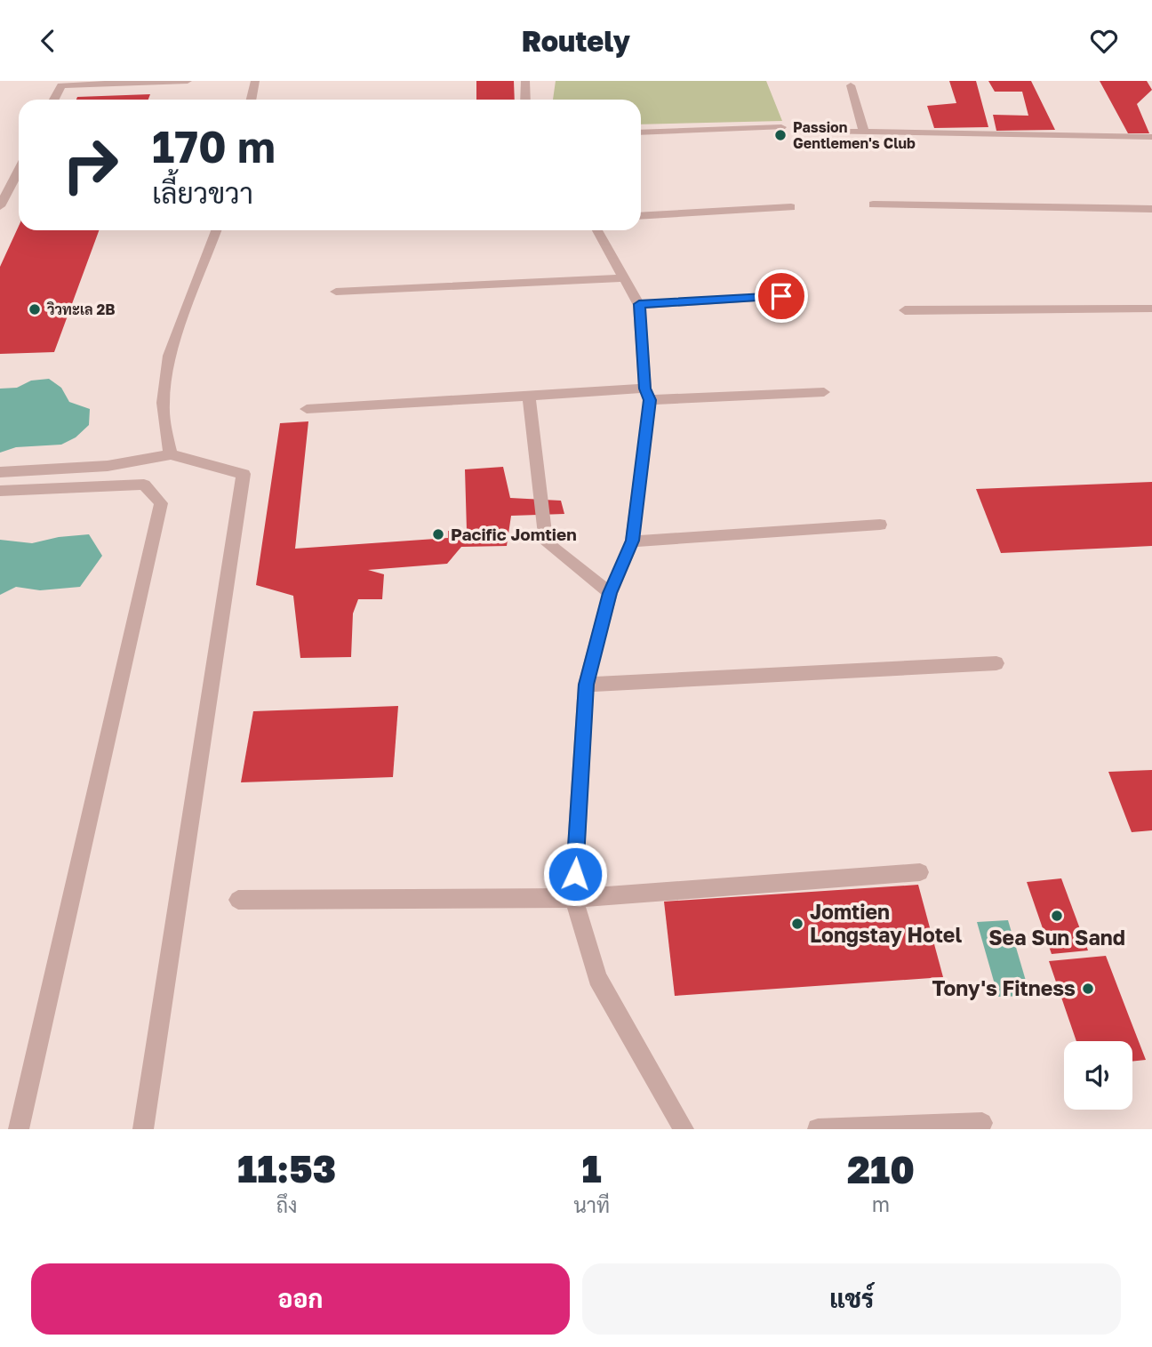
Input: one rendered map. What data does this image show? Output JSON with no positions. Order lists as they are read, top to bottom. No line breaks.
{"places":["Passion Gentlemen's Club","วิวทะเล 2B","Pacific Jomtien","Sea Sun Sand","Jomtien Longstay Hotel","Tony's Fitness"],"page":{"header":"Routely","turn":["170 m","เลี้ยวขวา"],"eta":["11:53","ถึง","1","นาที","210","m"],"buttons":["ออก","แชร์"]}}
